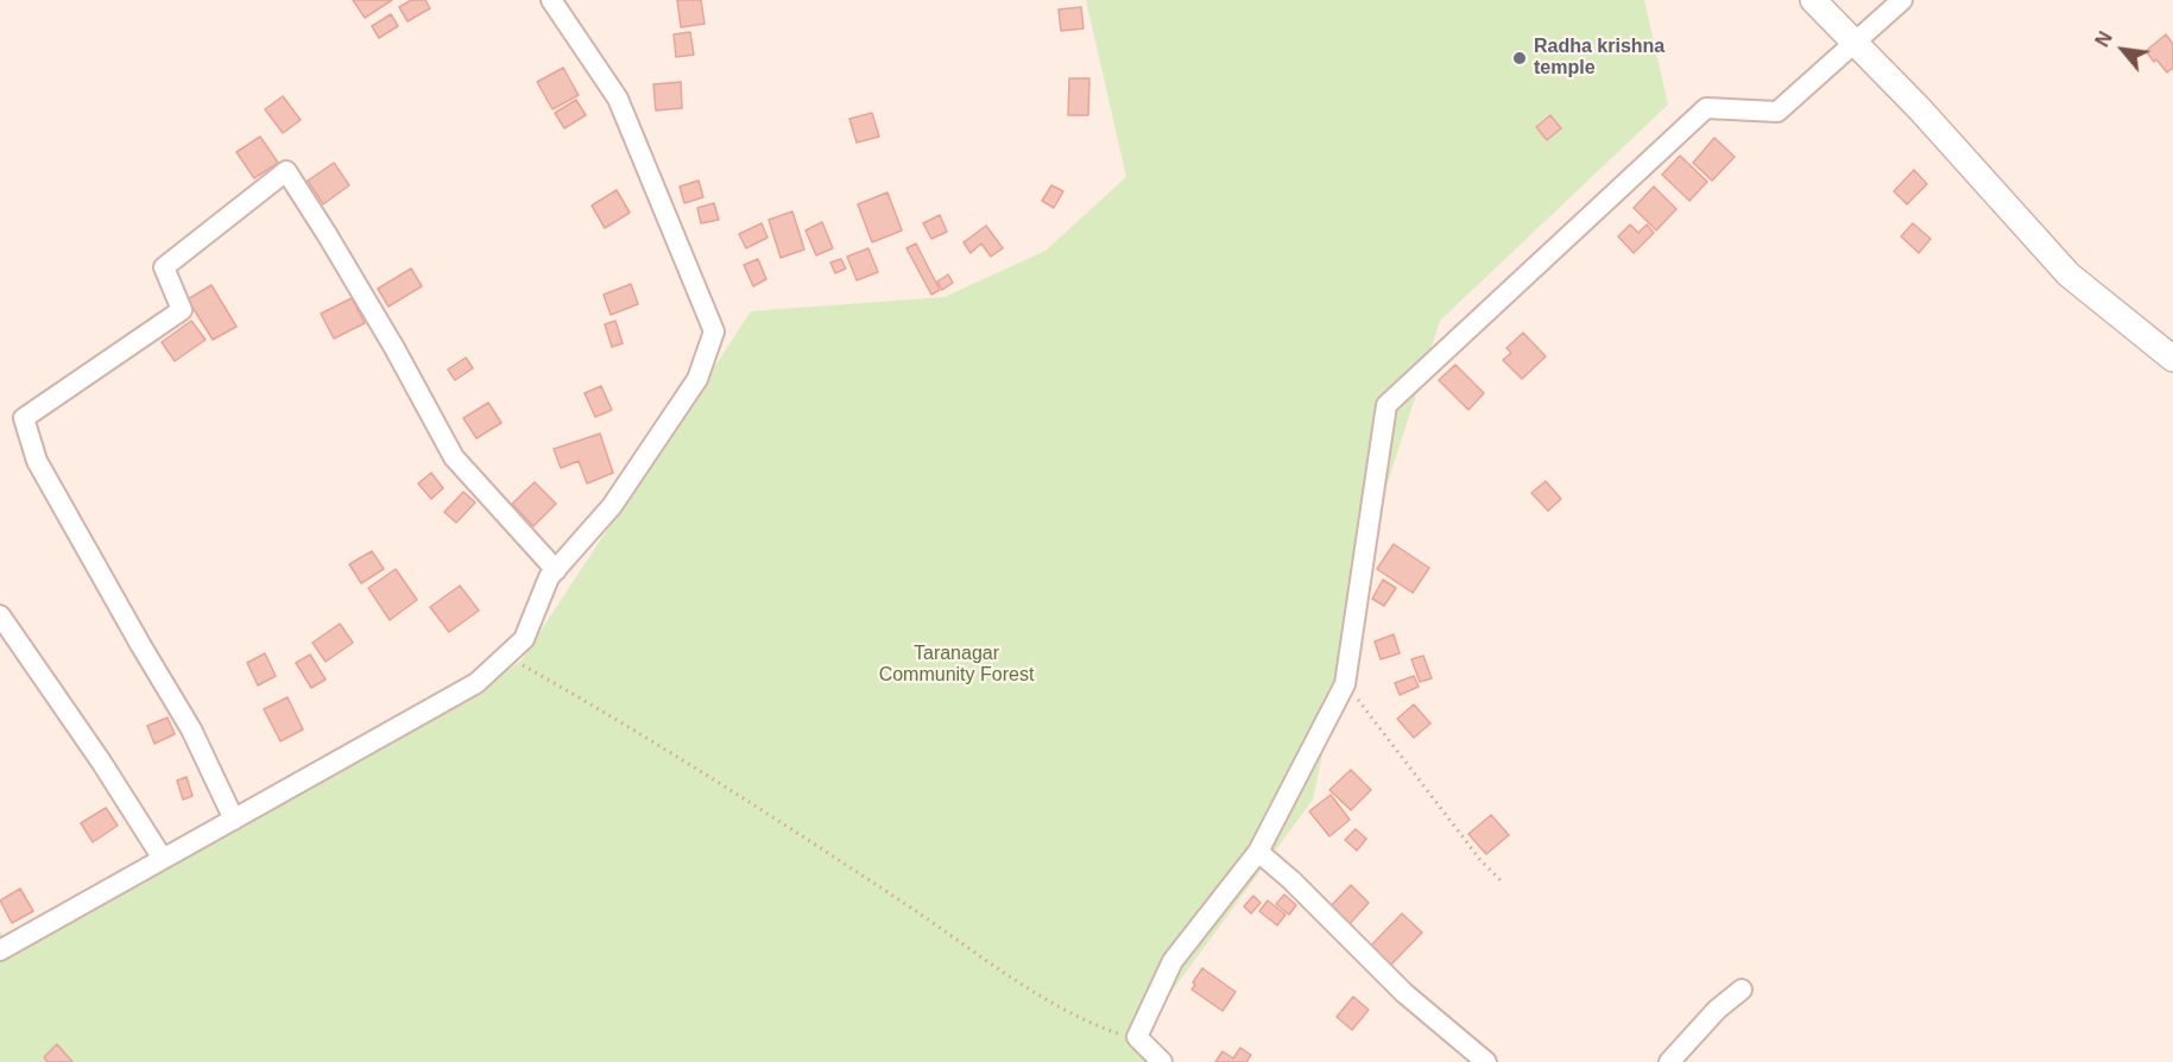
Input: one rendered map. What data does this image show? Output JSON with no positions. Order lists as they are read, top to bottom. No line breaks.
{"parks":["Taranagar Community Forest"],"places":["Radha krishna temple"],"north":"top left"}
